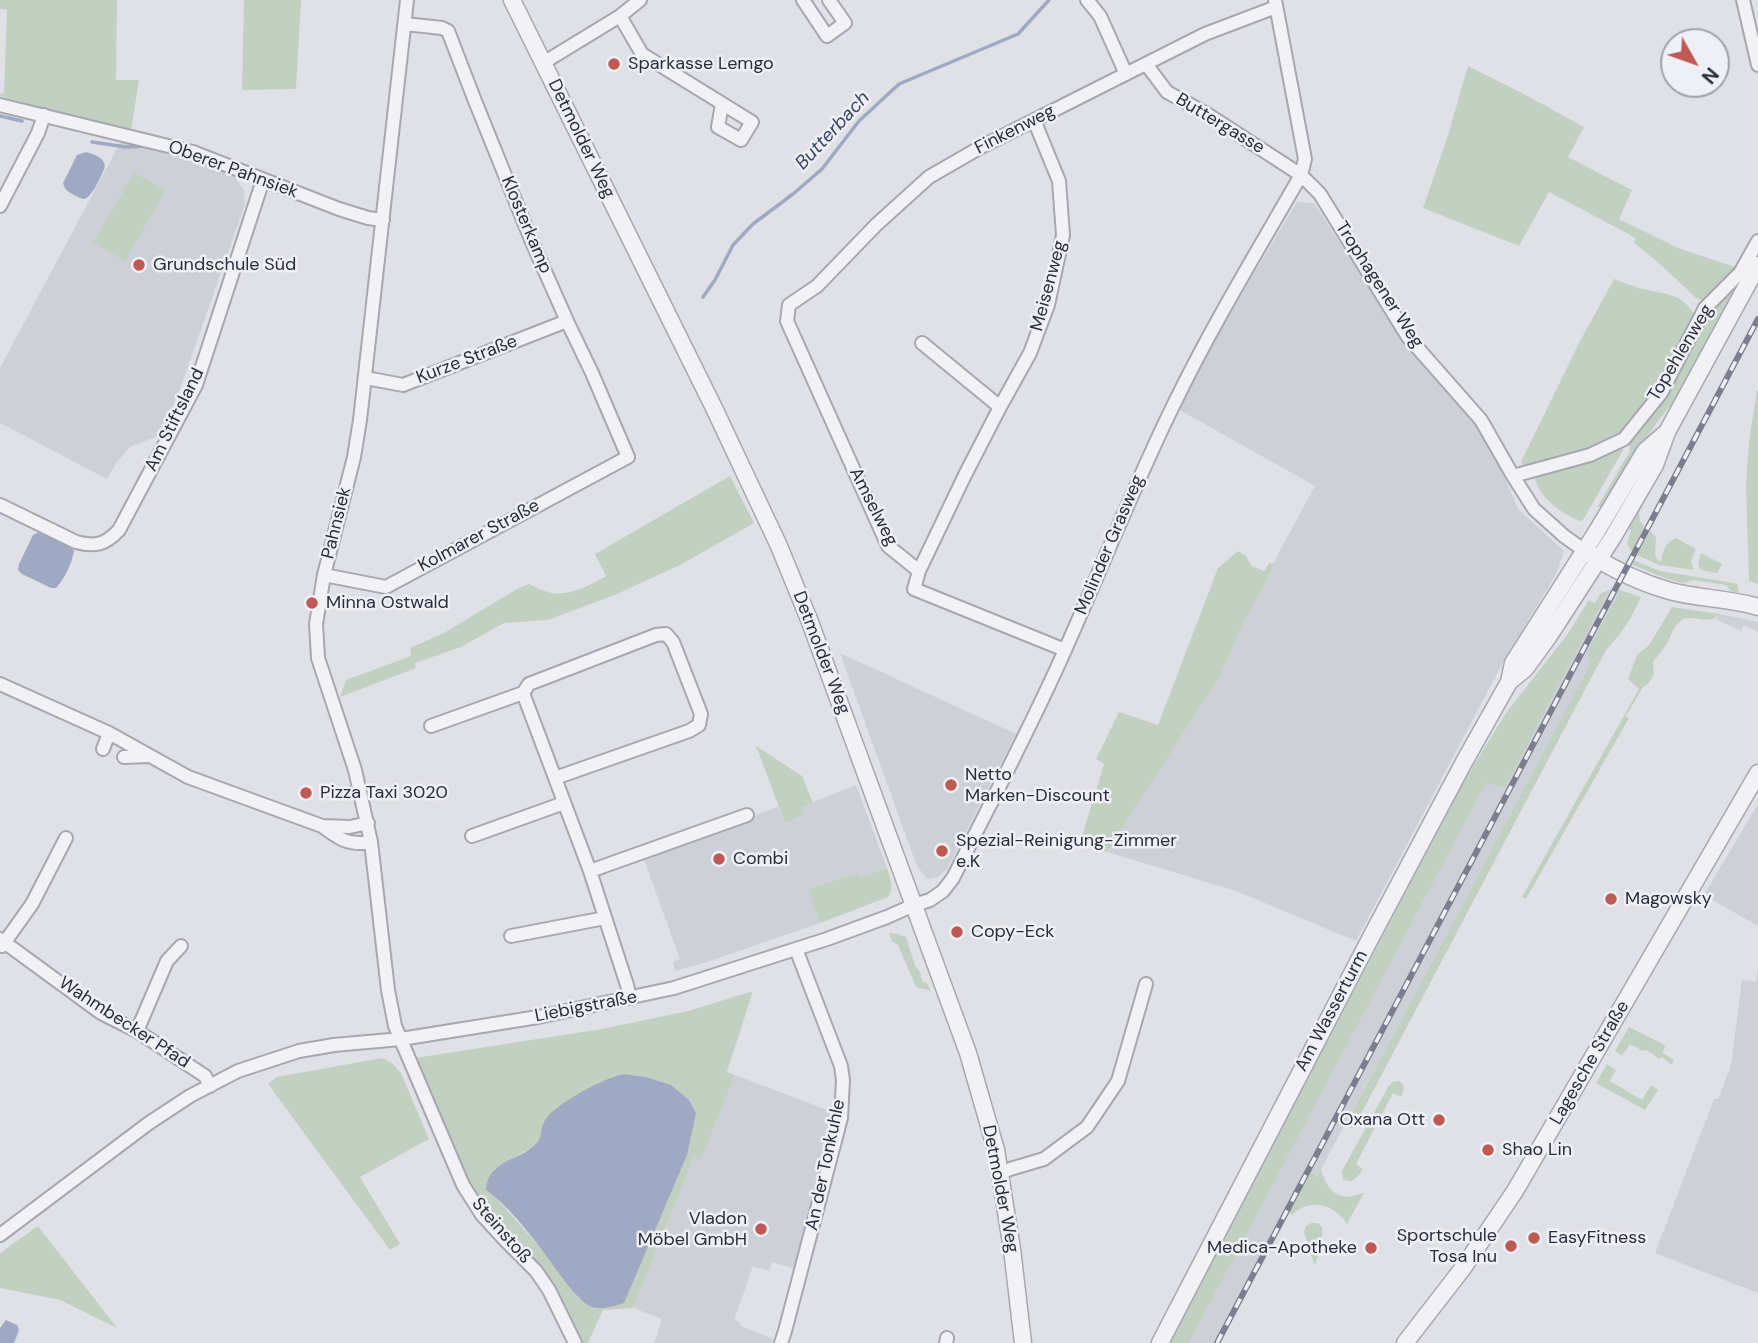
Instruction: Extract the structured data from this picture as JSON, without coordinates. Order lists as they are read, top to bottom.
{
  "streets": {
    "street": [
      "Buttergasse",
      "Finkenweg",
      "Detmolder Weg",
      "Oberer Pahnsiek",
      "Klosterkamp",
      "Trophagener Weg",
      "Meisenweg",
      "Topehlenweg",
      "Kurze Straße",
      "Am Stiftsland",
      "Amselweg",
      "Pahnsiek",
      "Kolmarer Straße",
      "Molinder Grasweg",
      "Liebigstraße",
      "Am Wasserturm",
      "Wahmbecker Pfad",
      "Lagesche Straße",
      "An der Tonkuhle",
      "Steinstoß"
    ]
  },
  "crossings": [
    ["Buttergasse", "Finkenweg"],
    ["Buttergasse", "Trophagener Weg"],
    ["Buttergasse", "Molinder Grasweg"],
    ["Finkenweg", "Meisenweg"],
    ["Finkenweg", "Amselweg"],
    ["Detmolder Weg", "Molinder Grasweg"],
    ["Detmolder Weg", "Liebigstraße"],
    ["Oberer Pahnsiek", "Am Stiftsland"],
    ["Oberer Pahnsiek", "Pahnsiek"],
    ["Klosterkamp", "Kurze Straße"],
    ["Klosterkamp", "Pahnsiek"],
    ["Klosterkamp", "Kolmarer Straße"],
    ["Trophagener Weg", "Topehlenweg"],
    ["Trophagener Weg", "Molinder Grasweg"],
    ["Trophagener Weg", "Am Wasserturm"],
    ["Meisenweg", "Amselweg"],
    ["Kurze Straße", "Pahnsiek"],
    ["Amselweg", "Molinder Grasweg"],
    ["Pahnsiek", "Kolmarer Straße"],
    ["Pahnsiek", "Liebigstraße"],
    ["Pahnsiek", "Steinstoß"],
    ["Molinder Grasweg", "Liebigstraße"],
    ["Liebigstraße", "Wahmbecker Pfad"],
    ["Liebigstraße", "An der Tonkuhle"],
    ["Liebigstraße", "Steinstoß"]
  ],
  "water": ["Butterbach"],
  "places": [
    "Sparkasse Lemgo",
    "Grundschule Süd",
    "Minna Ostwald",
    "Netto Marken-Discount",
    "Pizza Taxi 3020",
    "Spezial-Reinigung-Zimmer e.K",
    "Combi",
    "Magowsky",
    "Copy-Eck",
    "Oxana Ott",
    "Shao Lin",
    "Vladon Möbel GmbH",
    "EasyFitness",
    "Sportschule Tosa Inu",
    "Medica-Apotheke"
  ],
  "north": "bottom right"
}
